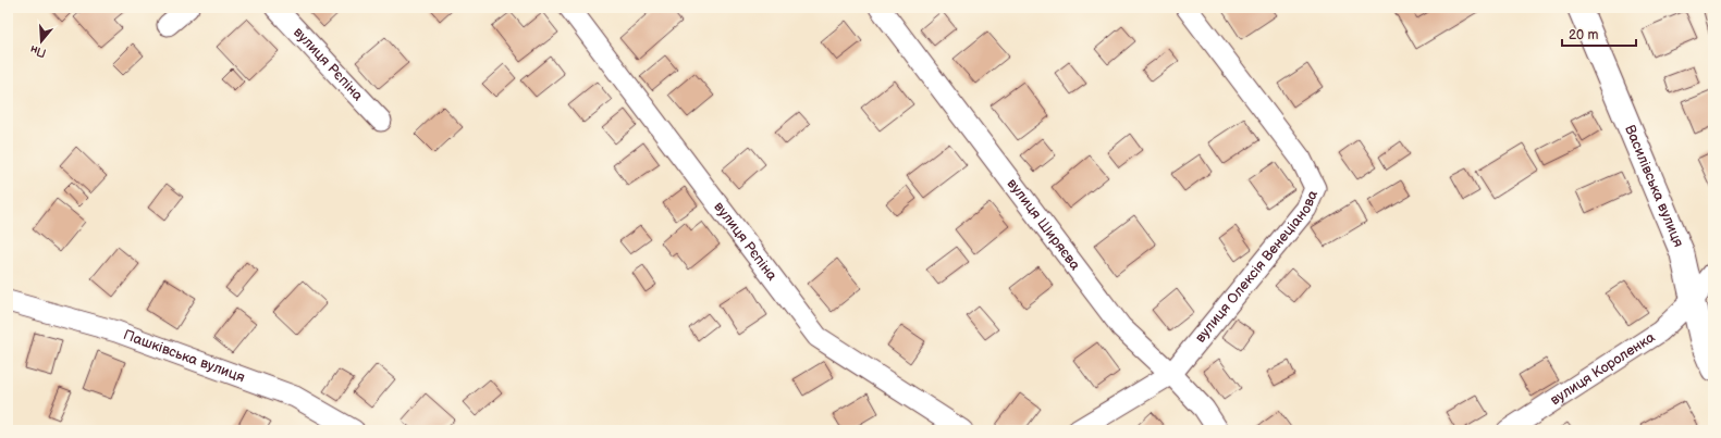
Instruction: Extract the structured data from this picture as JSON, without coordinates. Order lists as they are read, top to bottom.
{
  "streets": {
    "street": [
      "вулиця Рєпіна",
      "Василівська вулиця",
      "вулиця Ширяєва",
      "вулиця Олексія Венеціанова",
      "Пашківська вулиця",
      "вулиця Короленка"
    ]
  },
  "crossings": [
    ["Василівська вулиця", "вулиця Короленка"],
    ["вулиця Ширяєва", "вулиця Олексія Венеціанова"]
  ],
  "scale_bar": "20 m",
  "north": "bottom"
}
